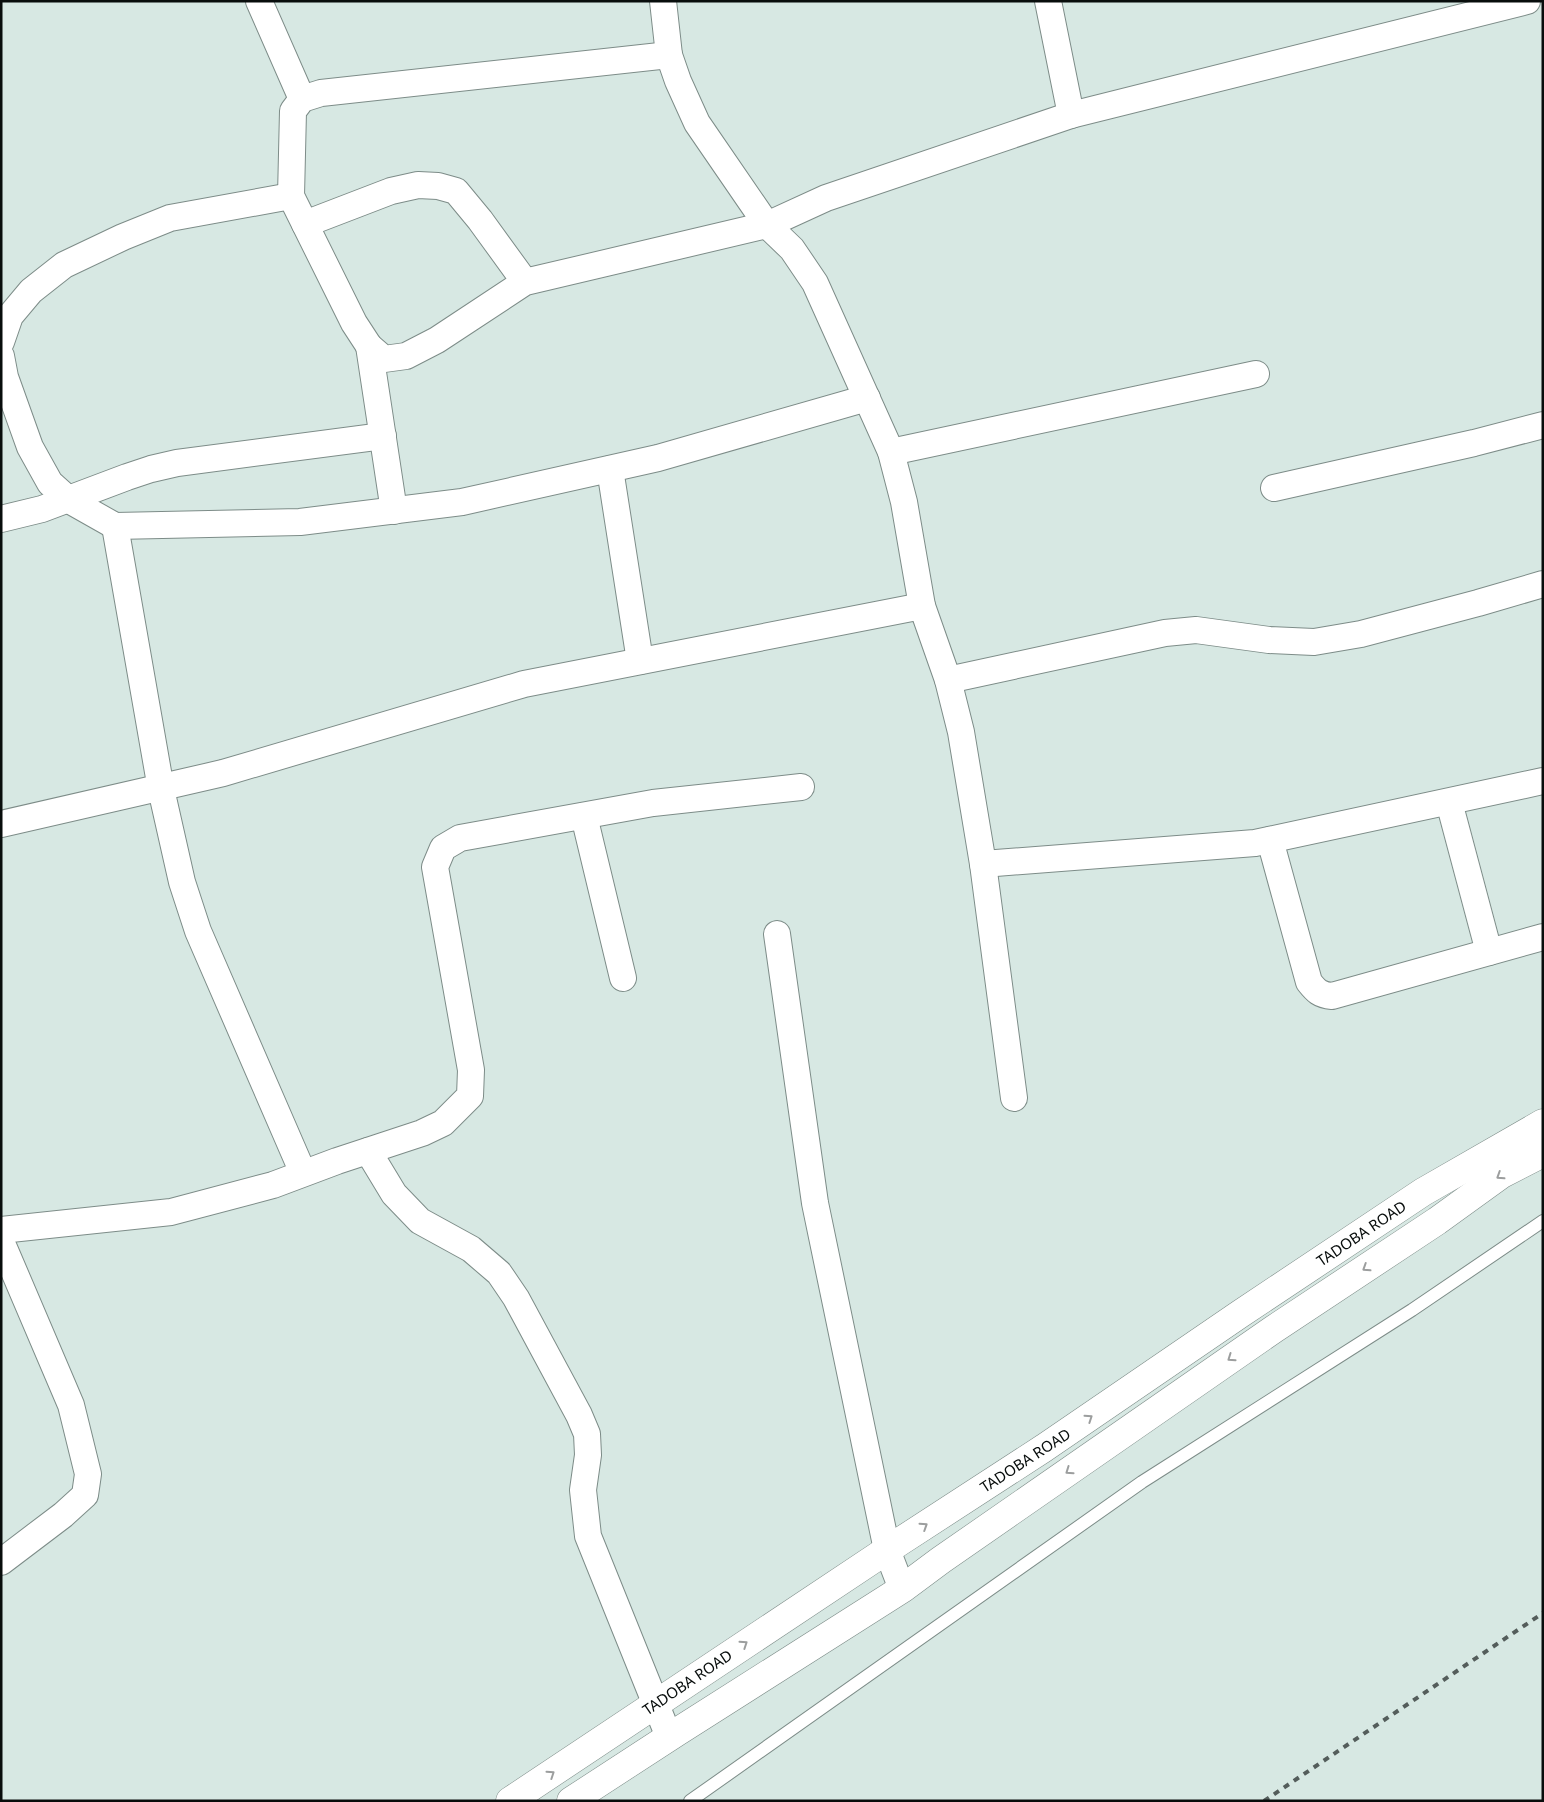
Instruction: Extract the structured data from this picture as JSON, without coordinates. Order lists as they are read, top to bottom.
{
  "streets": {
    "main road": ["TADOBA ROAD"]
  }
}
